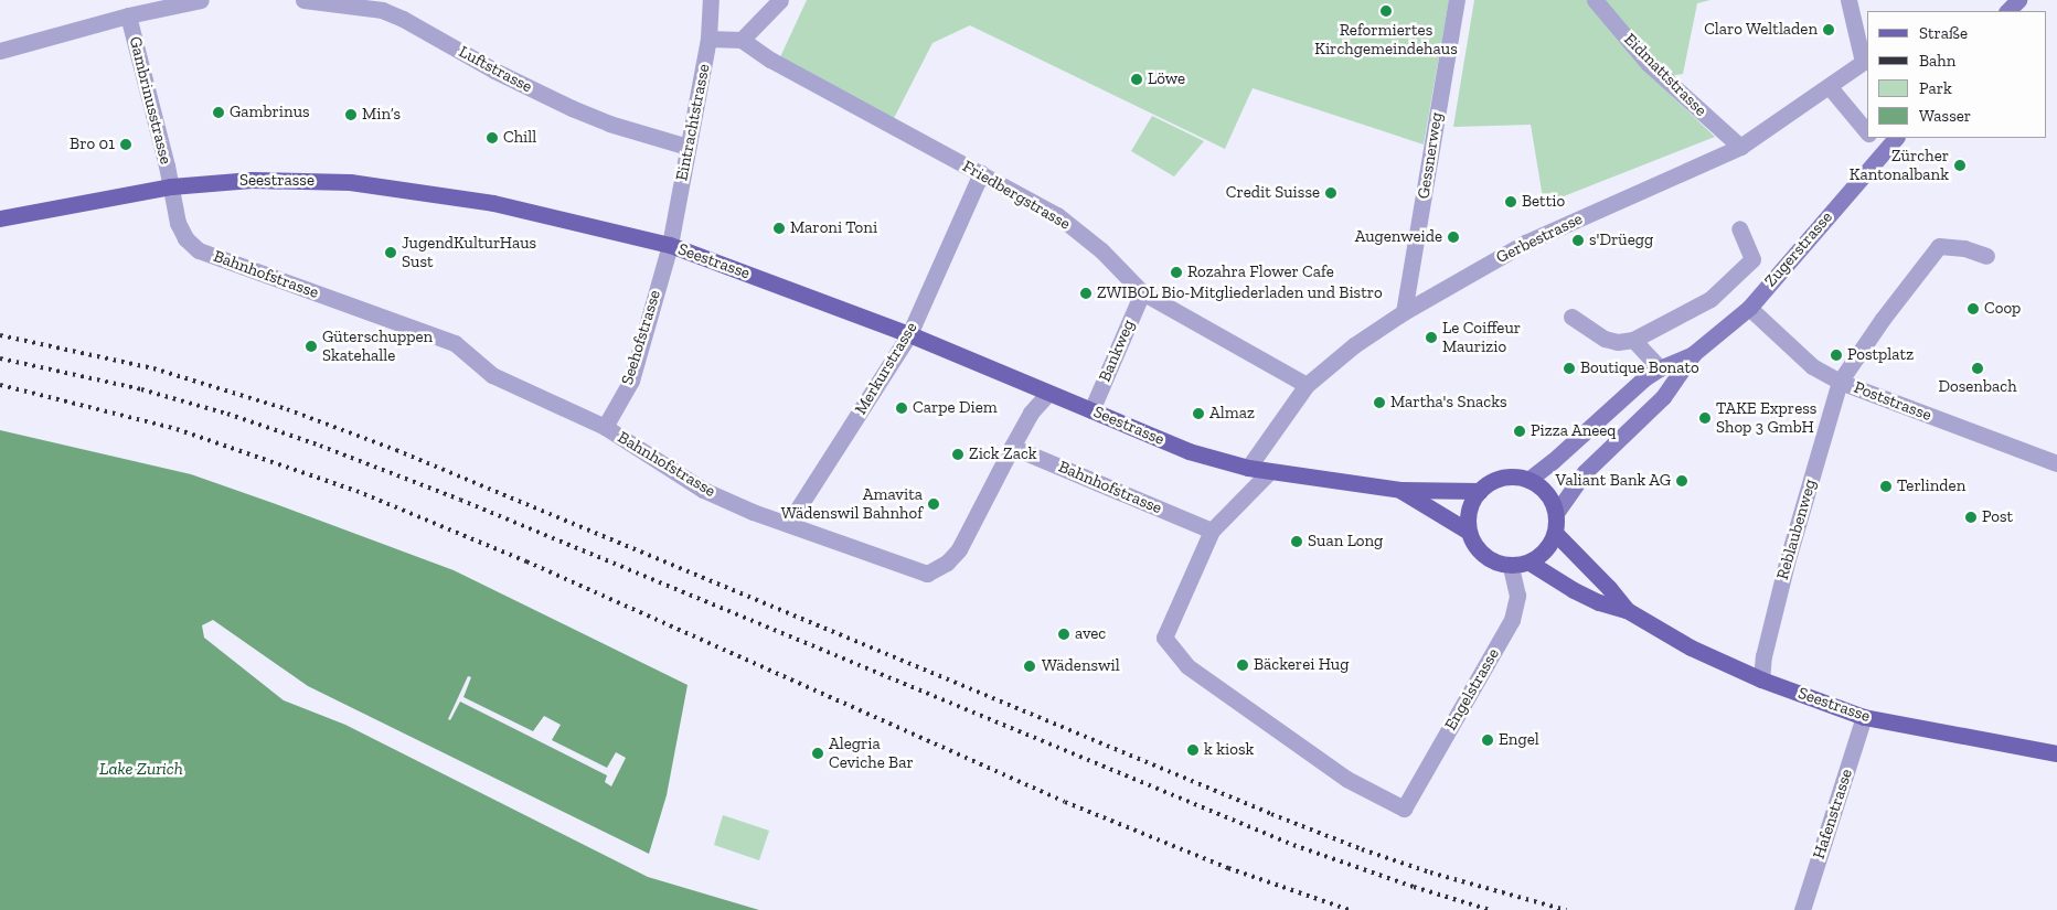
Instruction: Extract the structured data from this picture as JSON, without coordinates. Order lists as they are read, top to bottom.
{
  "streets": {
    "main road": ["Seestrasse", "Zugerstrasse"],
    "street": [
      "Luftstrasse",
      "Eidmattstrasse",
      "Gambrinusstrasse",
      "Eintrachtstrasse",
      "Gessnerweg",
      "Friedbergstrasse",
      "Gerbestrasse",
      "Bahnhofstrasse",
      "Seehofstrasse",
      "Bankweg",
      "Merkurstrasse",
      "Poststrasse",
      "Reblaubenweg",
      "Engelstrasse",
      "Hafenstrasse"
    ]
  },
  "crossings": [
    ["Luftstrasse", "Eintrachtstrasse"],
    ["Eidmattstrasse", "Gerbestrasse"],
    ["Gambrinusstrasse", "Seestrasse"],
    ["Gambrinusstrasse", "Bahnhofstrasse"],
    ["Eintrachtstrasse", "Seestrasse"],
    ["Eintrachtstrasse", "Seehofstrasse"],
    ["Gessnerweg", "Gerbestrasse"],
    ["Seestrasse", "Gerbestrasse"],
    ["Seestrasse", "Zugerstrasse"],
    ["Seestrasse", "Bahnhofstrasse"],
    ["Seestrasse", "Seehofstrasse"],
    ["Seestrasse", "Bankweg"],
    ["Seestrasse", "Merkurstrasse"],
    ["Seestrasse", "Reblaubenweg"],
    ["Seestrasse", "Engelstrasse"],
    ["Seestrasse", "Hafenstrasse"],
    ["Friedbergstrasse", "Gerbestrasse"],
    ["Friedbergstrasse", "Bankweg"],
    ["Friedbergstrasse", "Merkurstrasse"],
    ["Zugerstrasse", "Poststrasse"],
    ["Zugerstrasse", "Engelstrasse"],
    ["Bahnhofstrasse", "Seehofstrasse"],
    ["Bahnhofstrasse", "Merkurstrasse"],
    ["Bahnhofstrasse", "Engelstrasse"],
    ["Poststrasse", "Reblaubenweg"]
  ],
  "water": ["Lake Zurich"],
  "places": [
    "Reformiertes Kirchgemeindehaus",
    "Claro Weltladen",
    "Löwe",
    "Gambrinus",
    "Min‘s",
    "Chill",
    "Bro 01",
    "Zürcher Kantonalbank",
    "Credit Suisse",
    "Bettio",
    "Maroni Toni",
    "Augenweide",
    "s'Drüegg",
    "JugendKulturHaus Sust",
    "Rozahra Flower Cafe",
    "ZWIBOL Bio-Mitgliederladen und Bistro",
    "Coop",
    "Le Coiffeur Maurizio",
    "Güterschuppen Skatehalle",
    "Postplatz",
    "Boutique Bonato",
    "Dosenbach",
    "Martha's Snacks",
    "Carpe Diem",
    "Almaz",
    "TAKE Express Shop 3 GmbH",
    "Pizza Aneeq",
    "Zick Zack",
    "Valiant Bank AG",
    "Terlinden",
    "Amavita Wädenswil Bahnhof",
    "Post",
    "Suan Long",
    "avec",
    "Bäckerei Hug",
    "Wädenswil",
    "Engel",
    "k kiosk",
    "Alegria Ceviche Bar"
  ],
  "legend": [
    "Straße",
    "Bahn",
    "Park",
    "Wasser"
  ]
}
